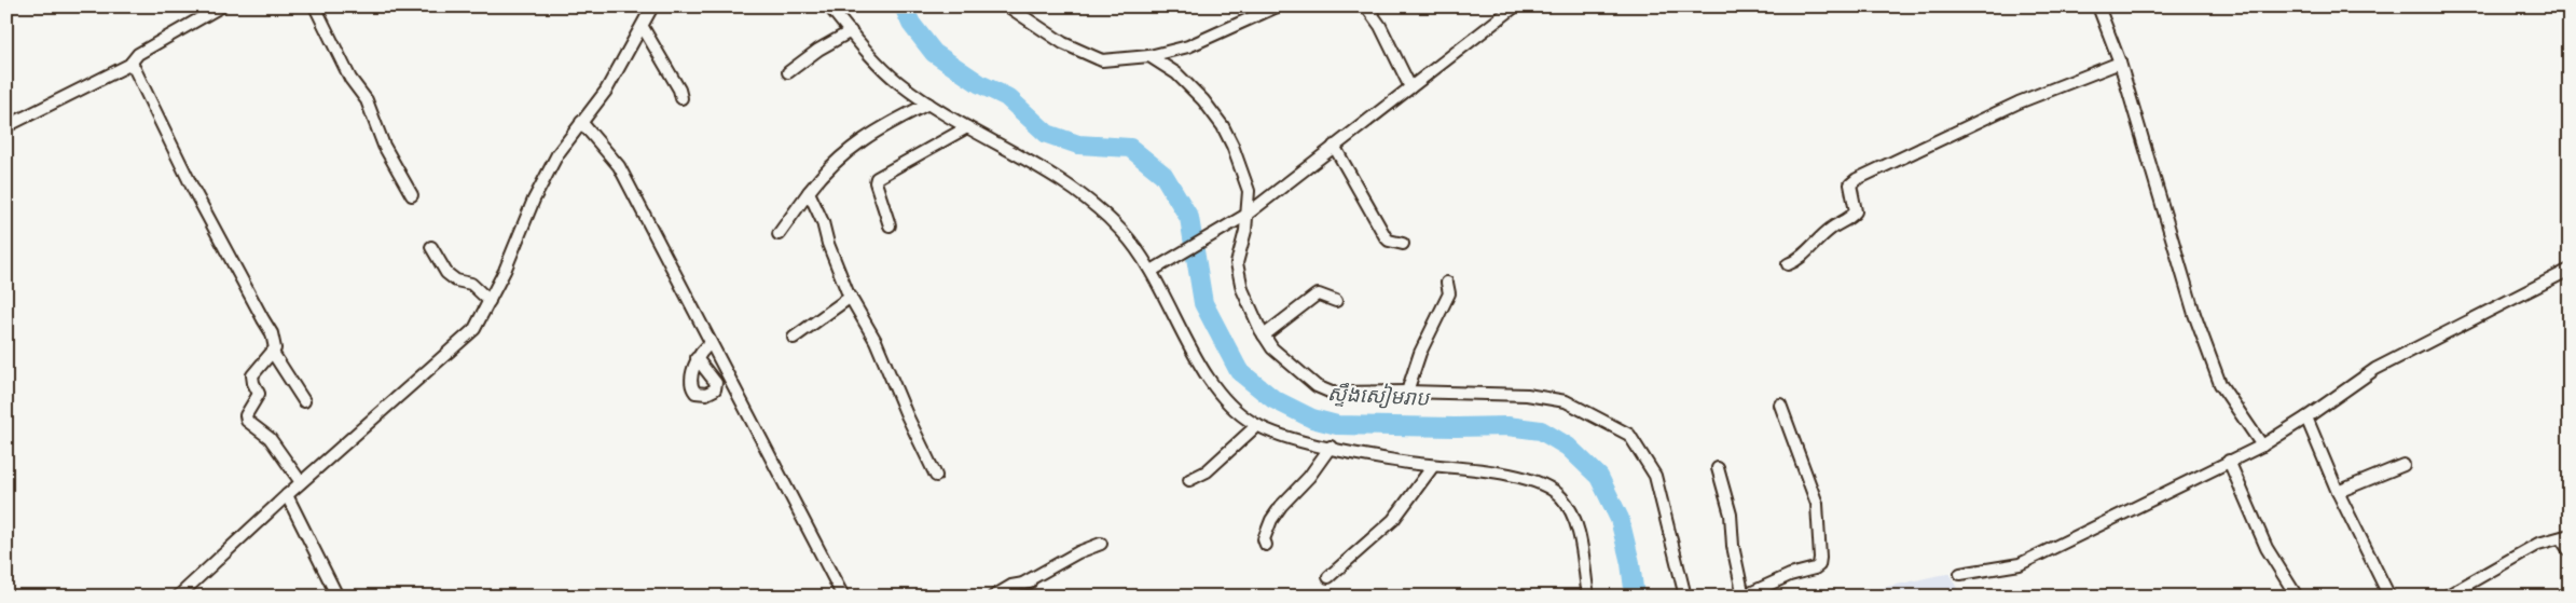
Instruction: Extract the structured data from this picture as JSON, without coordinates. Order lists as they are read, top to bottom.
{
  "water": ["ស្ទឹងសៀមរាប"]
}
